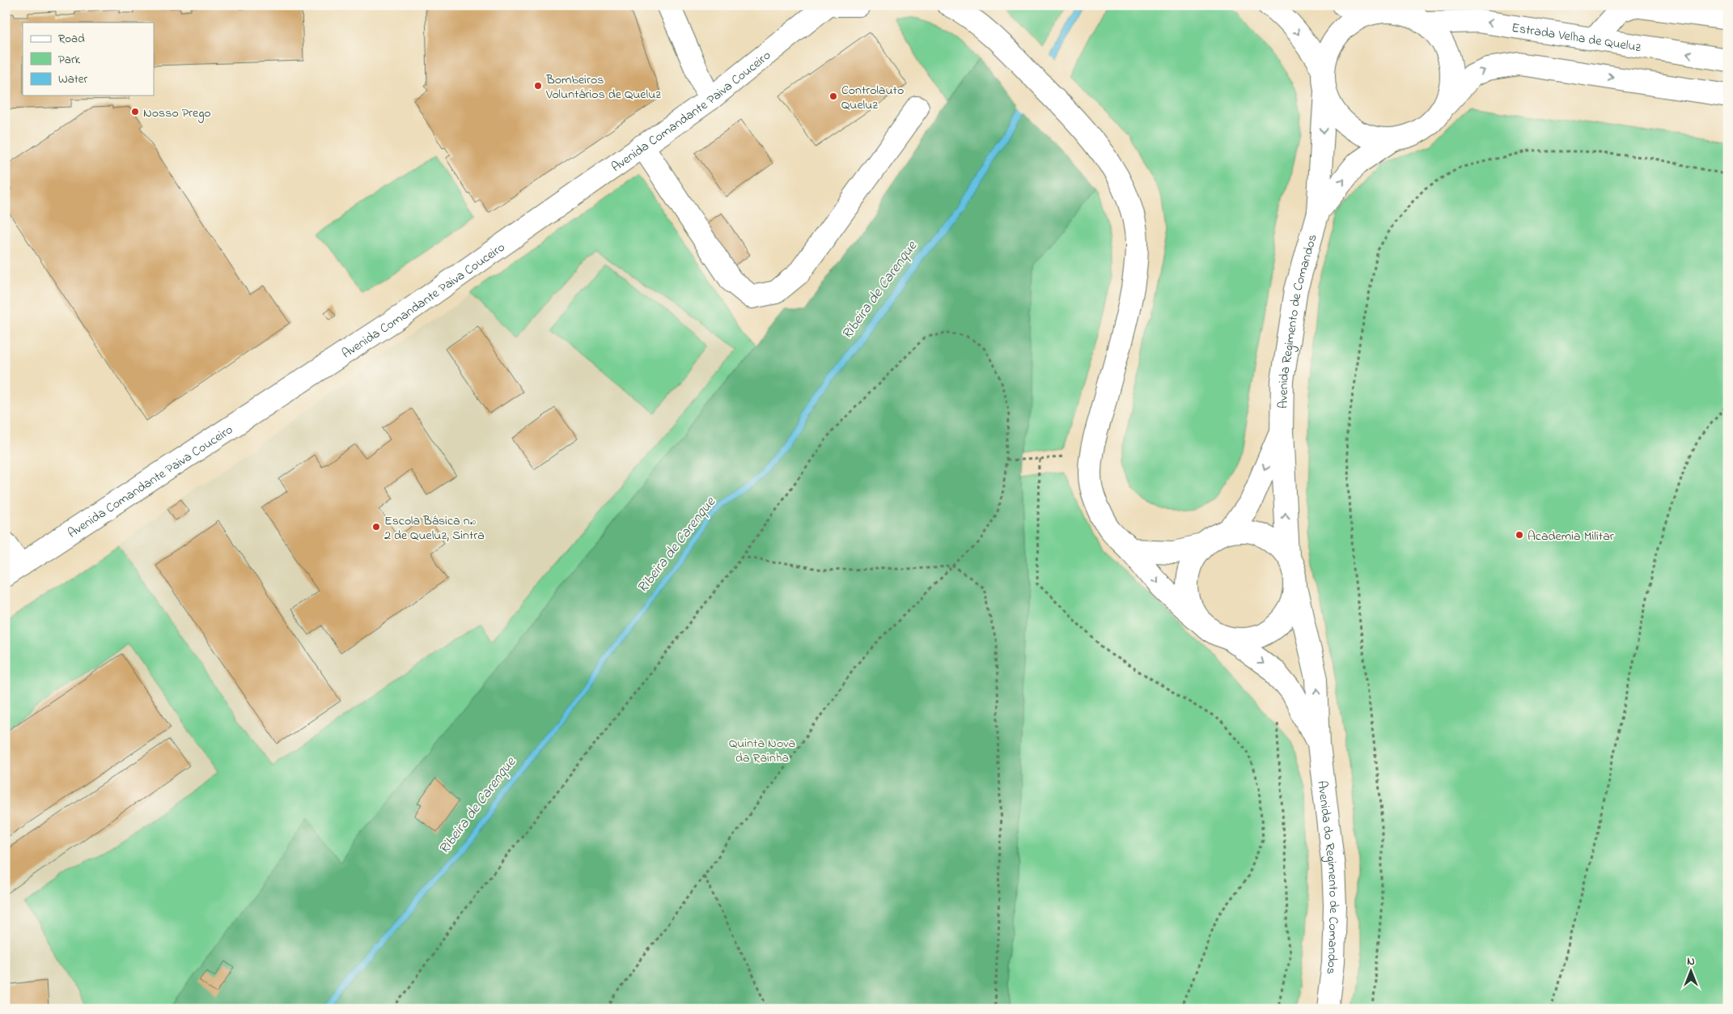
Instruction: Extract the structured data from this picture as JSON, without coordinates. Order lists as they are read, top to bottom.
{
  "streets": {
    "main road": [
      "Estrada Velha de Queluz",
      "Avenida Comandante Paiva Couceiro",
      "Avenida Regimento de Comandos",
      "Avenida do Regimento de Comandos"
    ]
  },
  "crossings": [
    ["Estrada Velha de Queluz", "Avenida Regimento de Comandos"],
    ["Avenida Regimento de Comandos", "Avenida do Regimento de Comandos"]
  ],
  "water": ["Ribeira de Carenque"],
  "parks": ["Quinta Nova da Rainha"],
  "places": [
    "Bombeiros Voluntários de Queluz",
    "Controlauto Queluz",
    "Nosso Prego",
    "Escola Básica n.º 2 de Queluz, Sintra",
    "Academia Militar"
  ],
  "legend": ["Road", "Park", "Water"],
  "north": "top"
}
